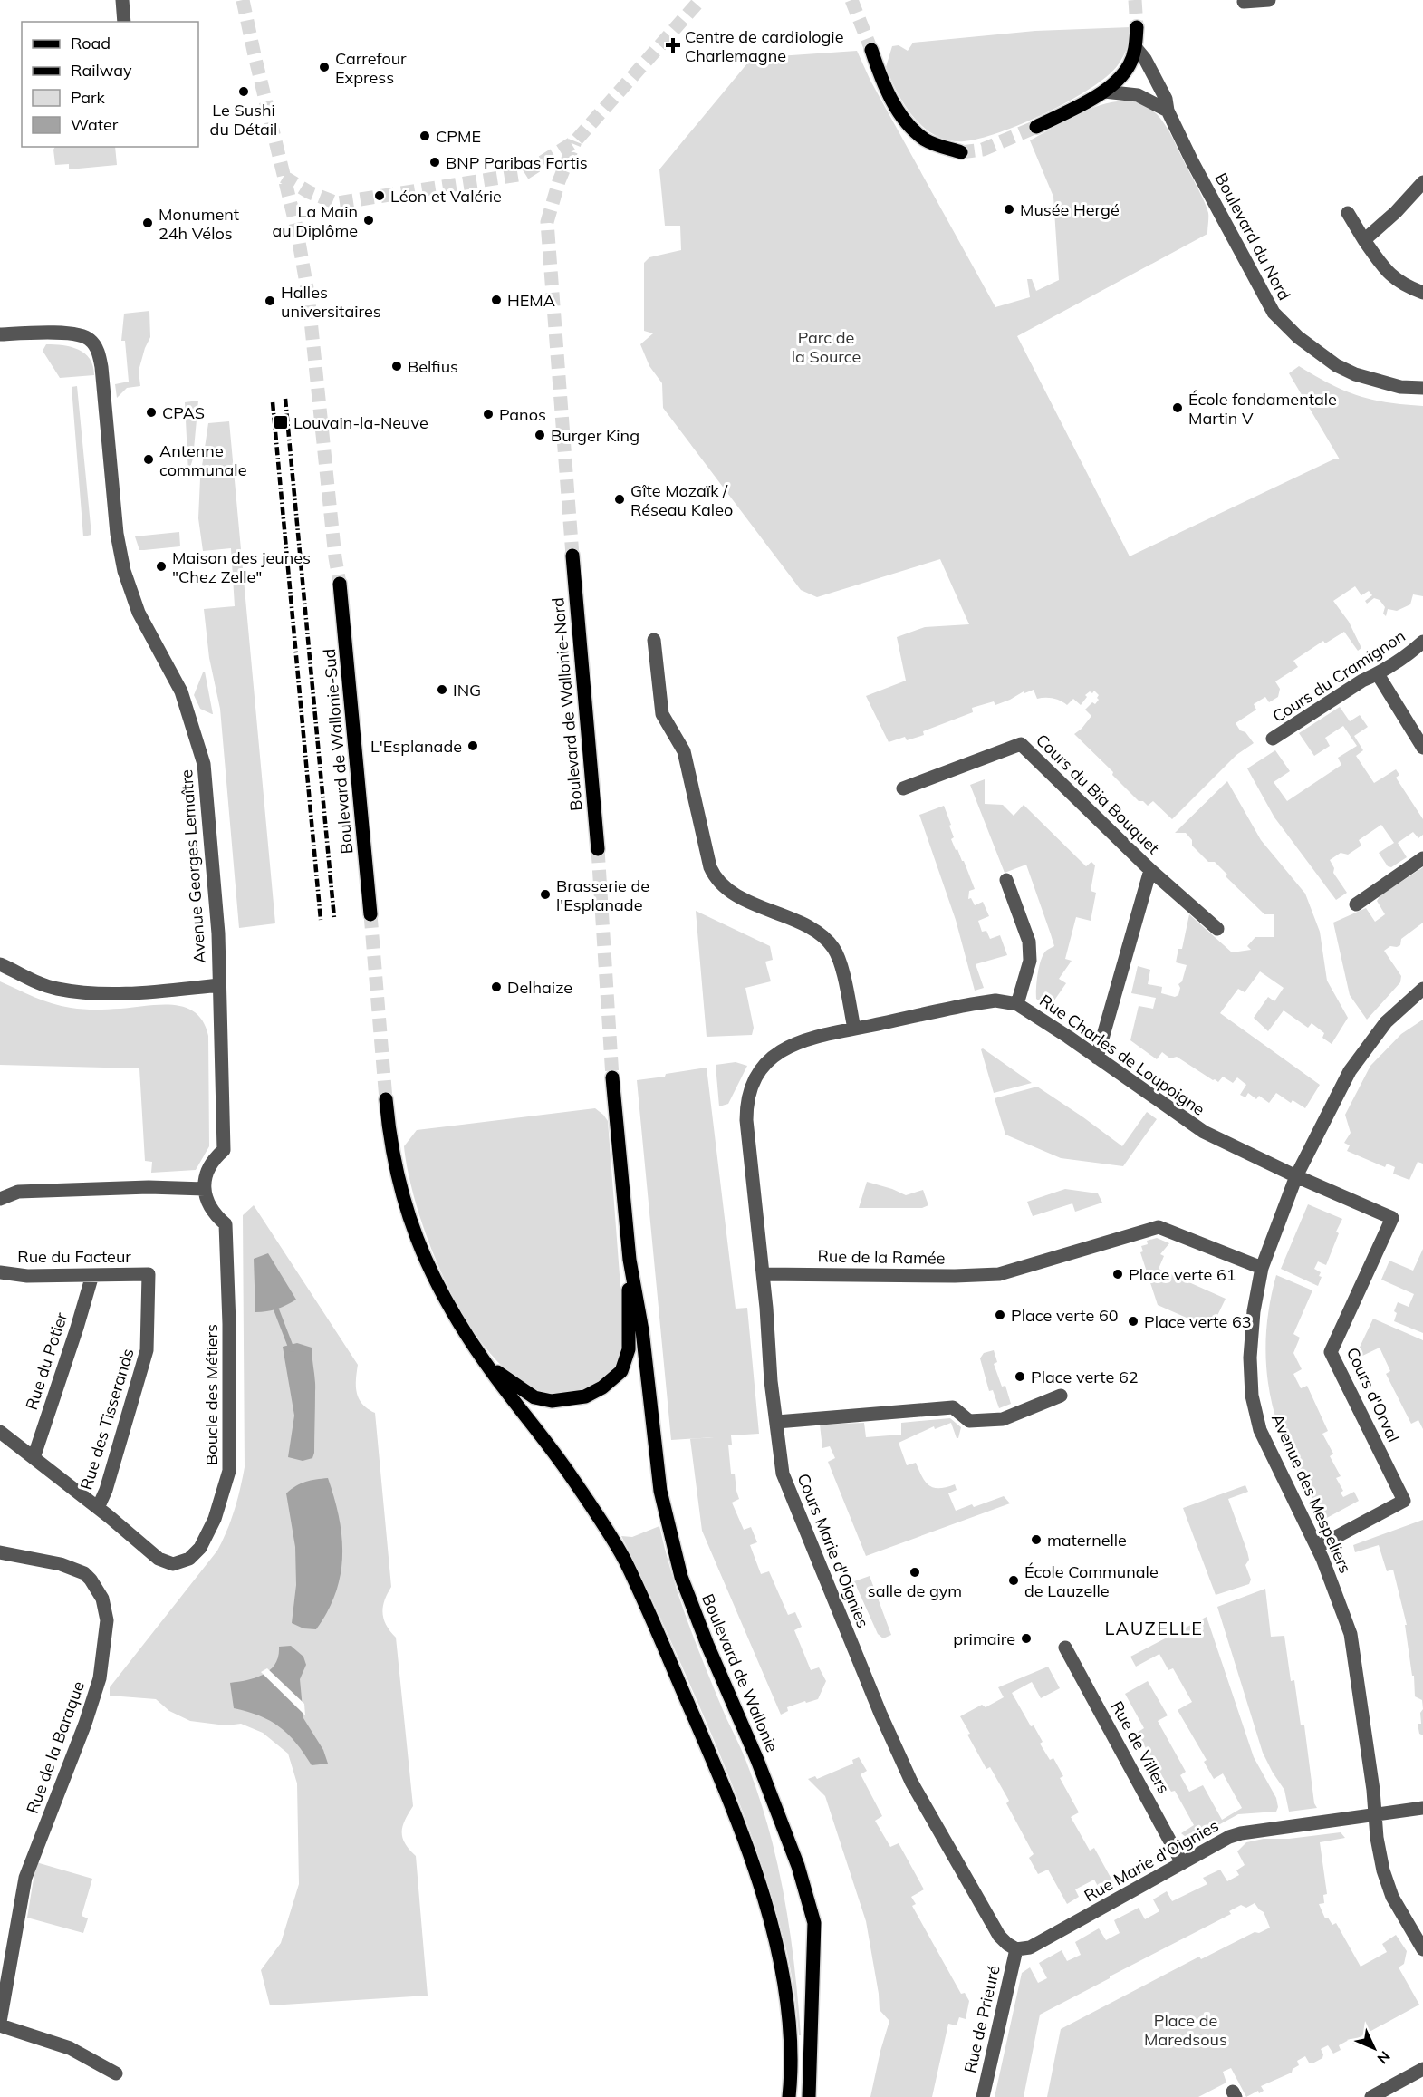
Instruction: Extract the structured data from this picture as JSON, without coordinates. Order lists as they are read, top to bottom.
{
  "streets": {
    "main road": ["Boulevard de Wallonie-Nord", "Boulevard de Wallonie-Sud", "Boulevard de Wallonie"],
    "street": [
      "Boulevard du Nord",
      "Cours du Cramignon",
      "Cours du Bia Bouquet",
      "Avenue Georges Lemaître",
      "Rue Charles de Loupoigne",
      "Rue du Facteur",
      "Rue de la Ramée",
      "Rue du Potier",
      "Boucle des Métiers",
      "Cours d'Orval",
      "Rue des Tisserands",
      "Avenue des Mespeliers",
      "Cours Marie d'Oignies",
      "Rue de la Baraque",
      "Rue de Villers",
      "Rue Marie d'Oignies",
      "Rue de Prieuré"
    ]
  },
  "crossings": [
    ["Cours du Bia Bouquet", "Rue Charles de Loupoigne"],
    ["Rue Charles de Loupoigne", "Cours d'Orval"],
    ["Rue Charles de Loupoigne", "Avenue des Mespeliers"],
    ["Rue Charles de Loupoigne", "Cours Marie d'Oignies"],
    ["Rue du Facteur", "Rue du Potier"],
    ["Rue du Facteur", "Rue des Tisserands"],
    ["Rue de la Ramée", "Avenue des Mespeliers"],
    ["Rue de la Ramée", "Cours Marie d'Oignies"],
    ["Rue du Potier", "Boucle des Métiers"],
    ["Boucle des Métiers", "Rue des Tisserands"],
    ["Cours d'Orval", "Avenue des Mespeliers"],
    ["Avenue des Mespeliers", "Rue Marie d'Oignies"],
    ["Cours Marie d'Oignies", "Rue Marie d'Oignies"],
    ["Cours Marie d'Oignies", "Rue de Prieuré"],
    ["Rue de Villers", "Rue Marie d'Oignies"],
    ["Rue Marie d'Oignies", "Rue de Prieuré"]
  ],
  "districts": ["LAUZELLE"],
  "parks": ["Parc de la Source", "Place de Maredsous"],
  "places": {
    "health": ["Centre de cardiologie Charlemagne"],
    "other": [
      "Carrefour Express",
      "Le Sushi du Détail",
      "CPME",
      "BNP Paribas Fortis",
      "Léon et Valérie",
      "Musée Hergé",
      "La Main au Diplôme",
      "Monument 24h Vélos",
      "HEMA",
      "Halles universitaires",
      "Belfius",
      "École fondamentale Martin V",
      "CPAS",
      "Panos",
      "Burger King",
      "Antenne communale",
      "Gîte Mozaïk / Réseau Kaleo",
      "Maison des jeunes \"Chez Zelle\"",
      "ING",
      "L'Esplanade",
      "Brasserie de l'Esplanade",
      "Delhaize",
      "Place verte 61",
      "Place verte 60",
      "Place verte 63",
      "Place verte 62",
      "maternelle",
      "salle de gym",
      "École Communale de Lauzelle",
      "primaire"
    ],
    "transit": ["Louvain-la-Neuve"]
  },
  "legend": [
    "Road",
    "Railway",
    "Park",
    "Water"
  ],
  "north": "bottom right"
}
